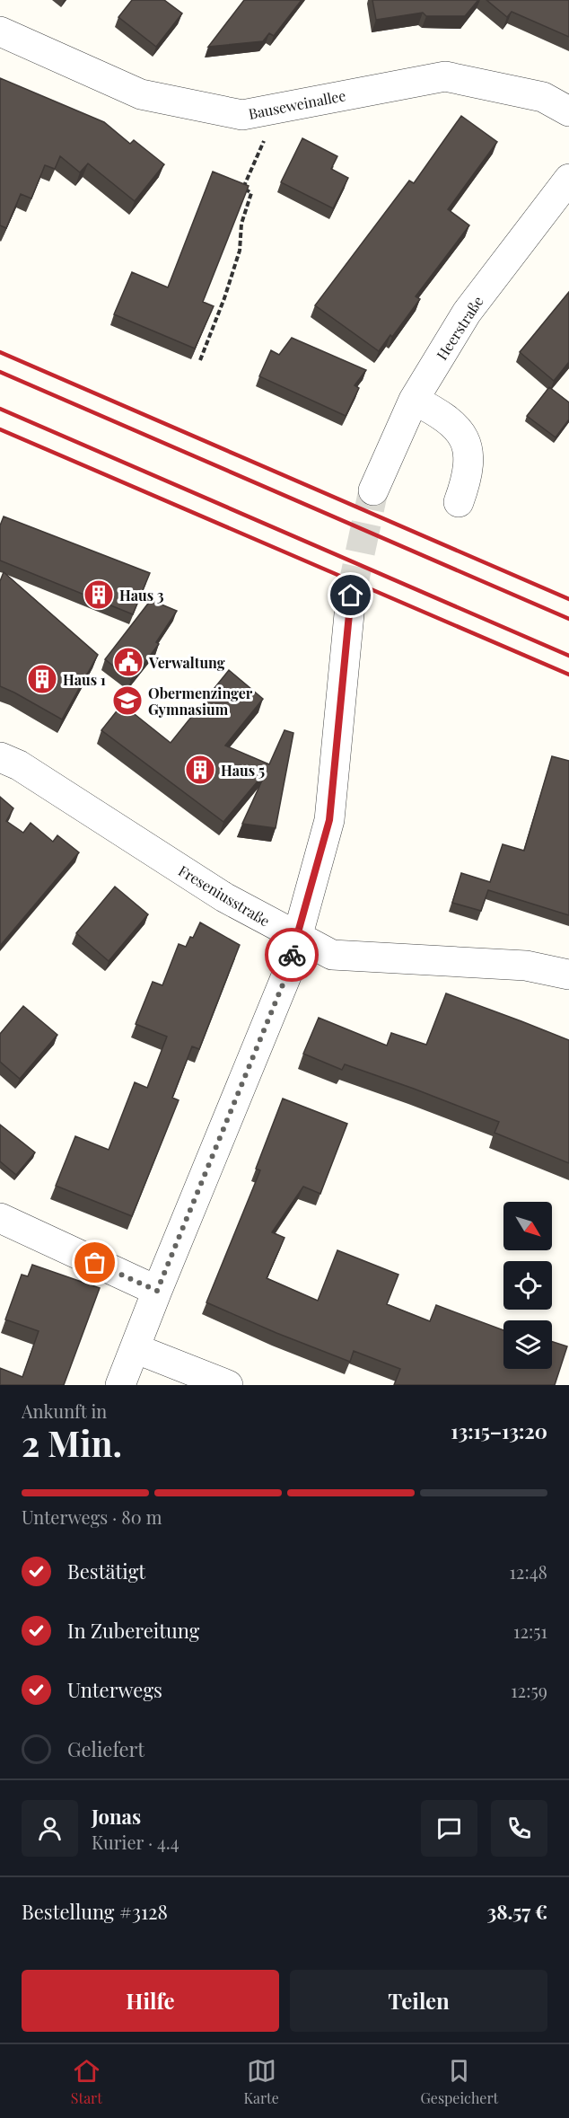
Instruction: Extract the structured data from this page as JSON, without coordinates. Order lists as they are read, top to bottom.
{
  "streets": {
    "street": ["Bauseweinallee", "Heerstraße", "Freseniusstraße"]
  },
  "places": {
    "building": ["Haus 3", "Haus 1", "Haus 5"],
    "public building": ["Verwaltung"],
    "school or university": ["Obermenzinger Gymnasium"]
  },
  "north": "bottom right",
  "page": {
    "heading": ["2 Min.", "Ankunft in", "13:15–13:20"],
    "panel": [
      "Jonas",
      "Kurier · 4.4",
      "Bestellung #3128",
      "38.57 €"
    ],
    "bar": "Unterwegs · 80 m",
    "list": [
      ["Bestätigt", "12:48"],
      ["In Zubereitung", "12:51"],
      ["Unterwegs", "12:59"],
      "Geliefert"
    ],
    "buttons": ["Hilfe", "Teilen"],
    "tabs": ["Start", "Karte", "Gespeichert"]
  }
}
